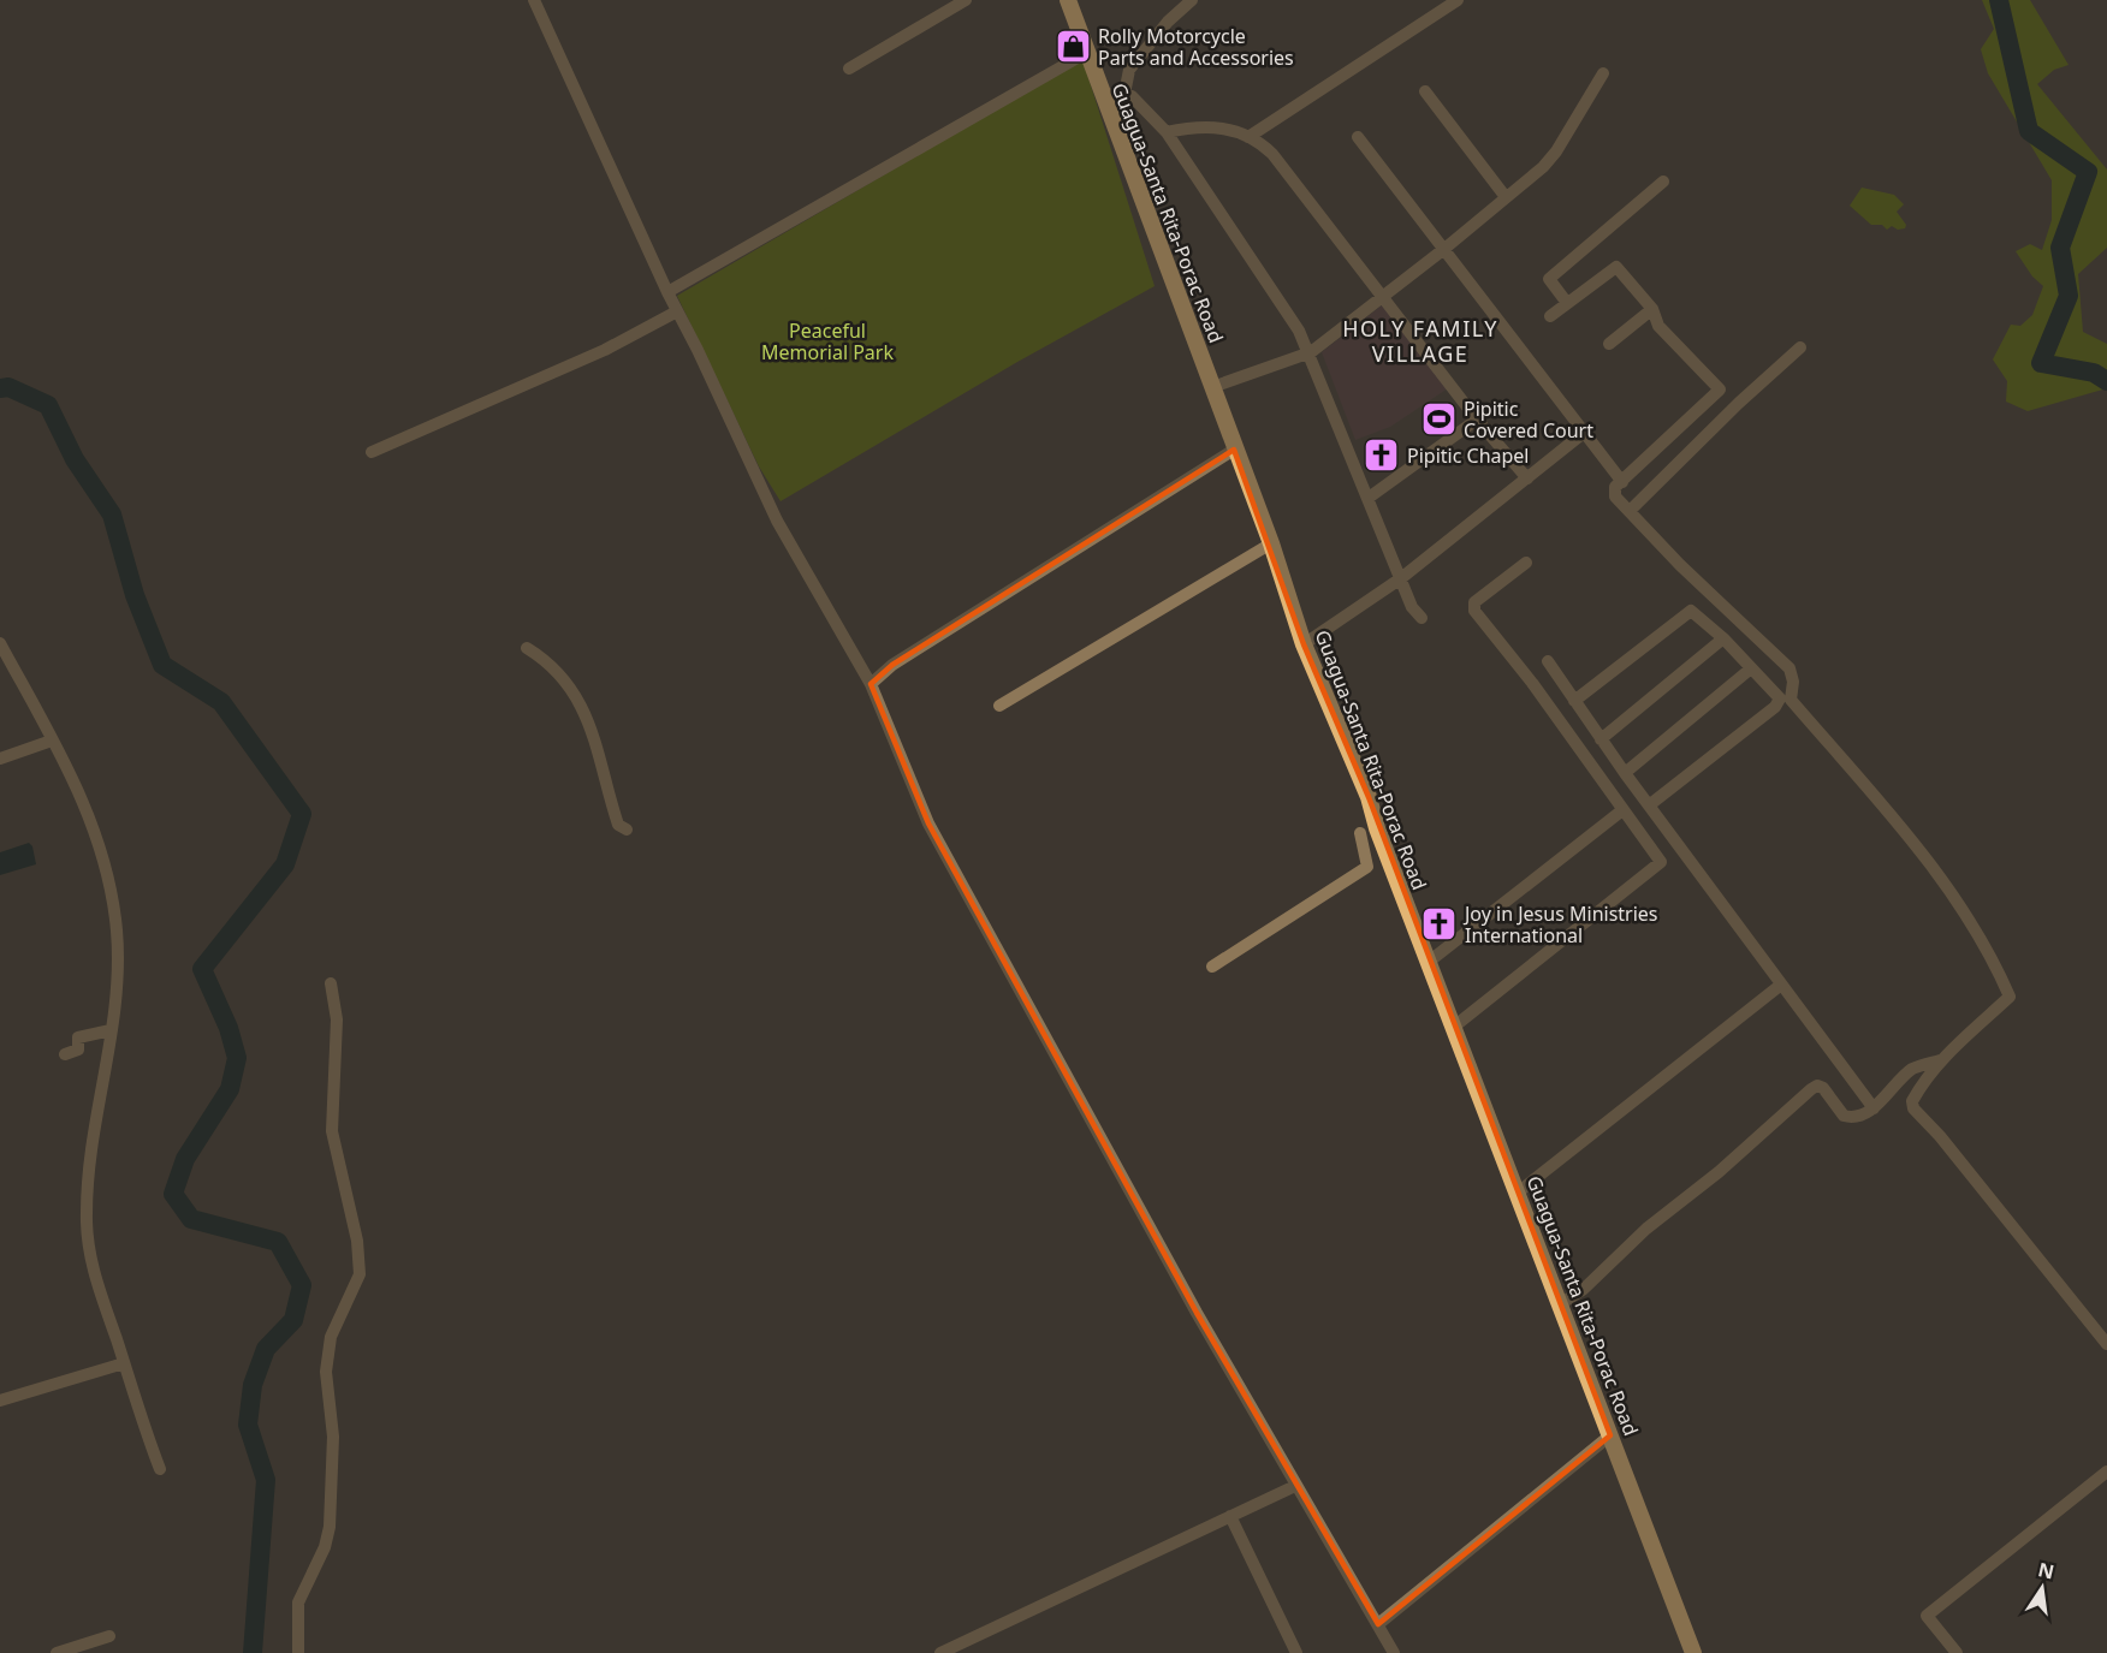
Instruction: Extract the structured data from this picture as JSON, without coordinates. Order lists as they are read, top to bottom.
{
  "streets": {
    "main road": ["Guagua-Santa Rita-Porac Road"]
  },
  "districts": ["HOLY FAMILY VILLAGE"],
  "parks": ["Peaceful Memorial Park"],
  "places": {
    "shop": ["Rolly Motorcycle Parts and Accessories"],
    "sports": ["Pipitic Covered Court"],
    "church": ["Pipitic Chapel", "Joy in Jesus Ministries International"]
  },
  "north": "top"
}
